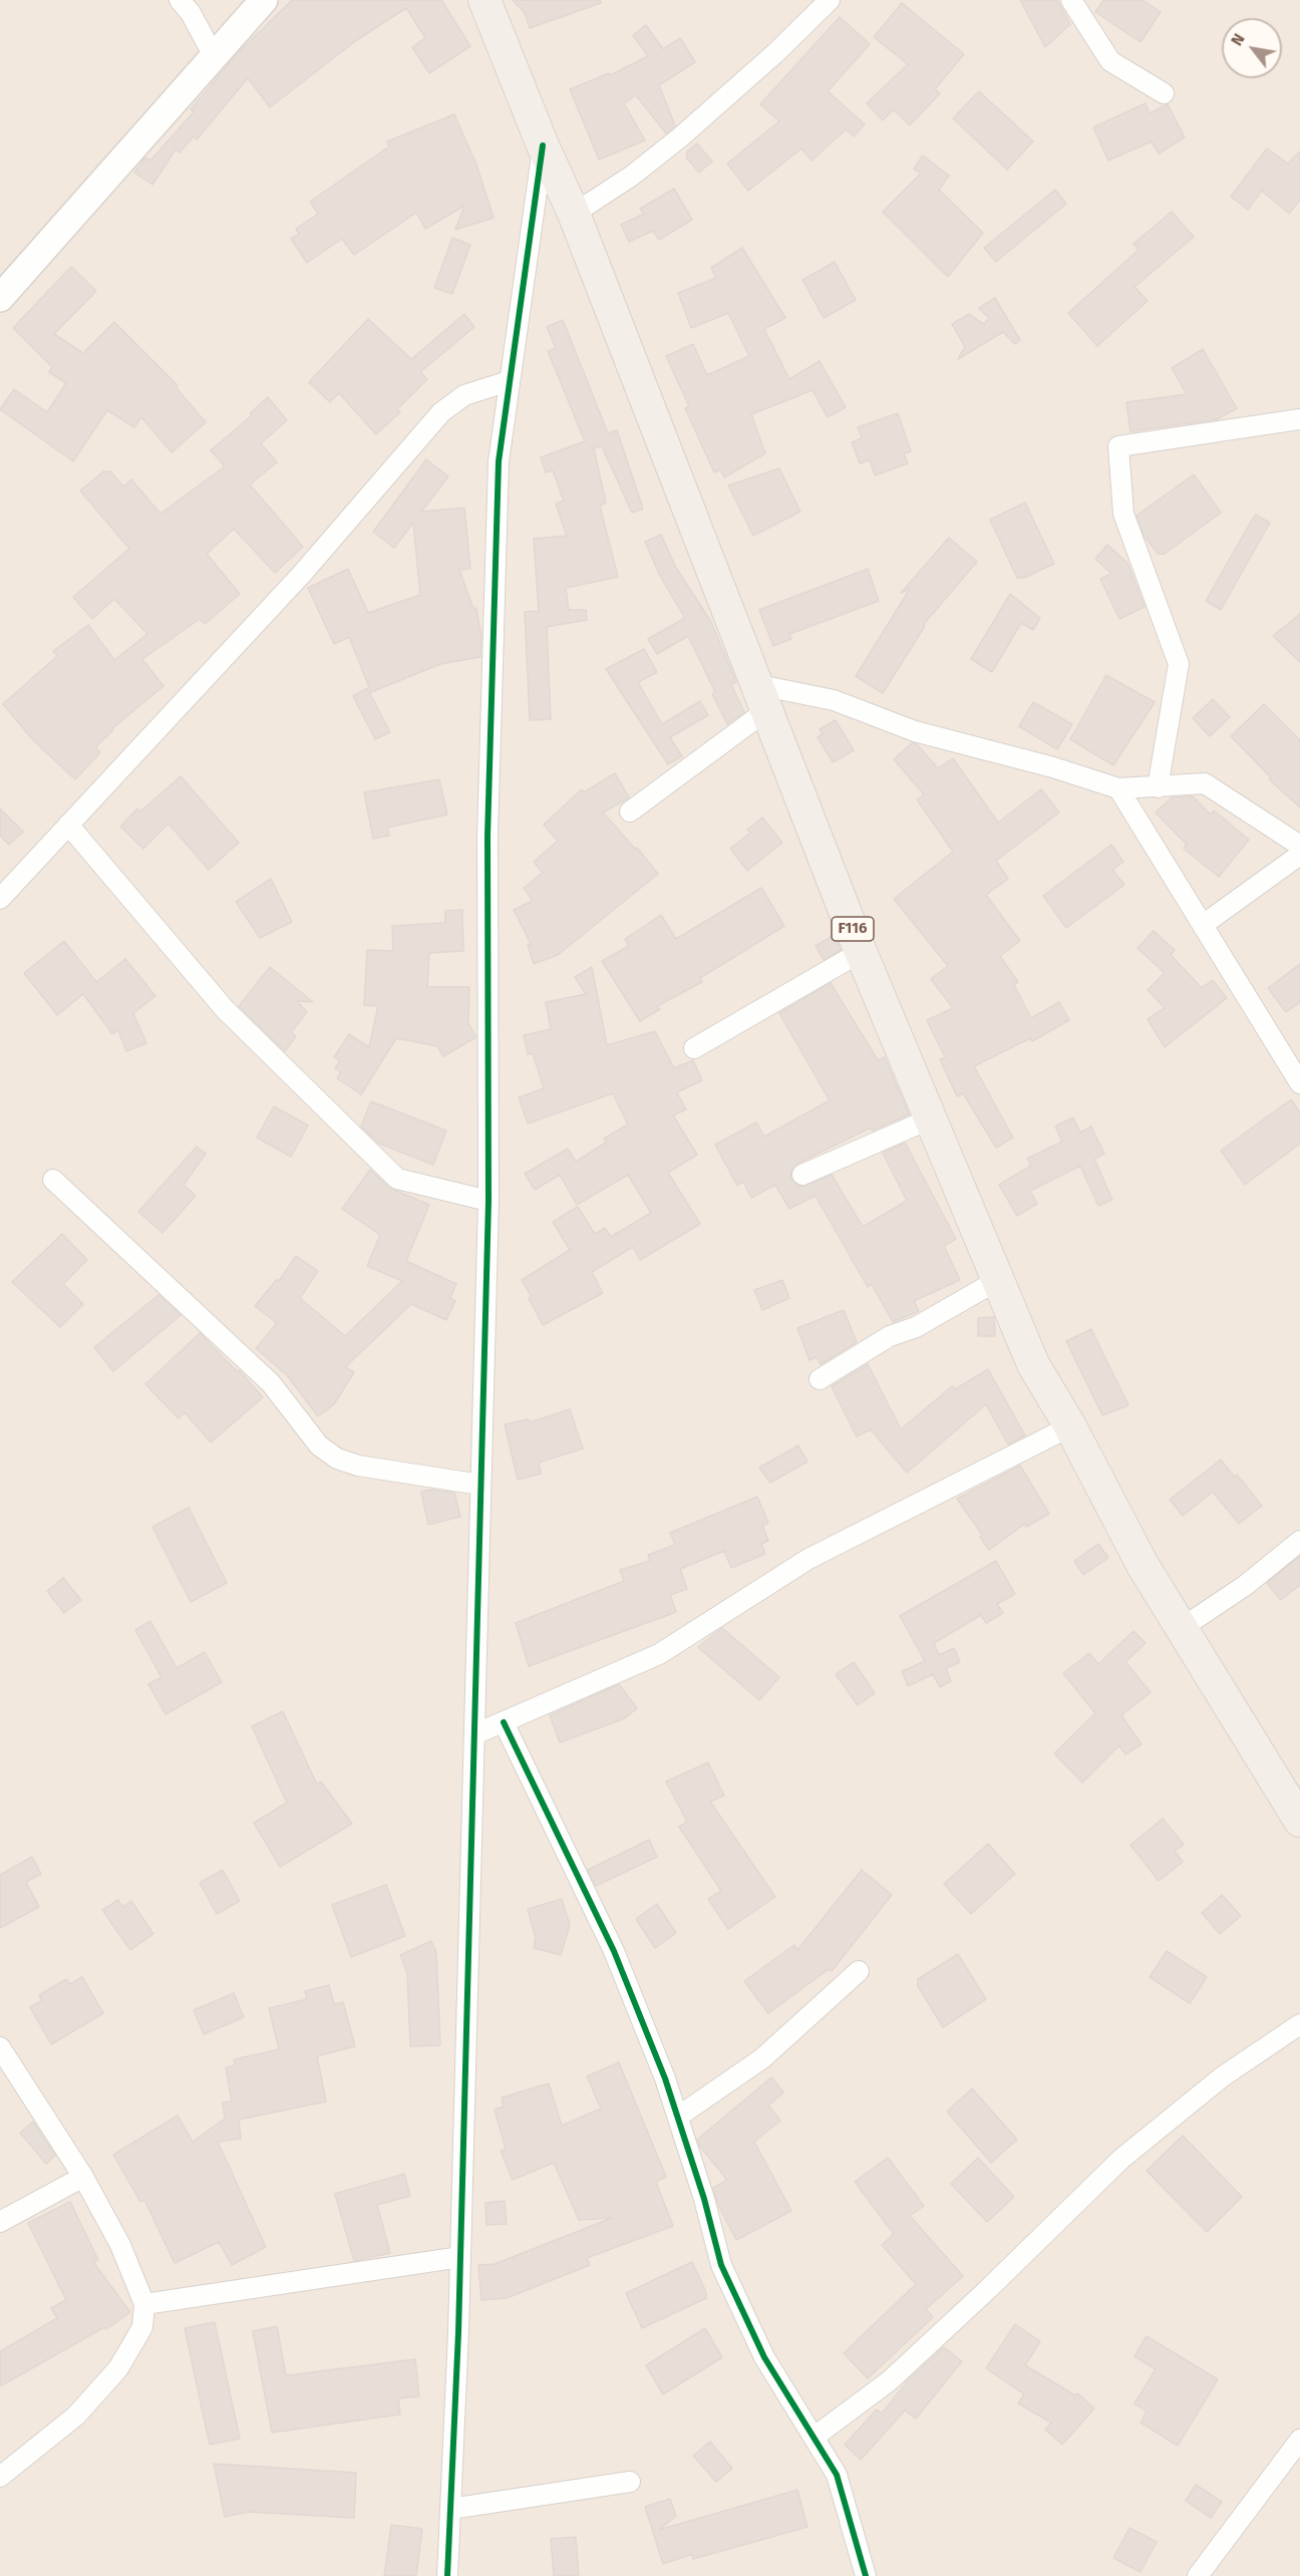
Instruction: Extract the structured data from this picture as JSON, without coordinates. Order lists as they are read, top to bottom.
{
  "streets": {
    "main road": ["F116"]
  },
  "north": "top left"
}
